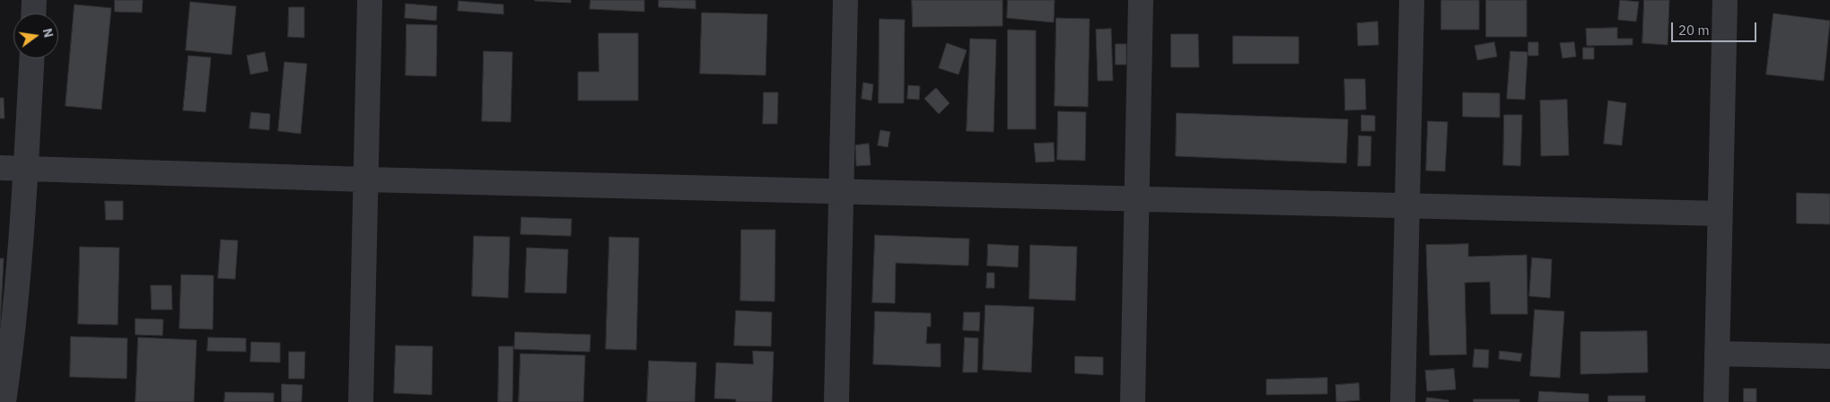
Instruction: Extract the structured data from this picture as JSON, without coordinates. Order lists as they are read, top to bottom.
{
  "scale_bar": "20 m",
  "north": "right"
}
